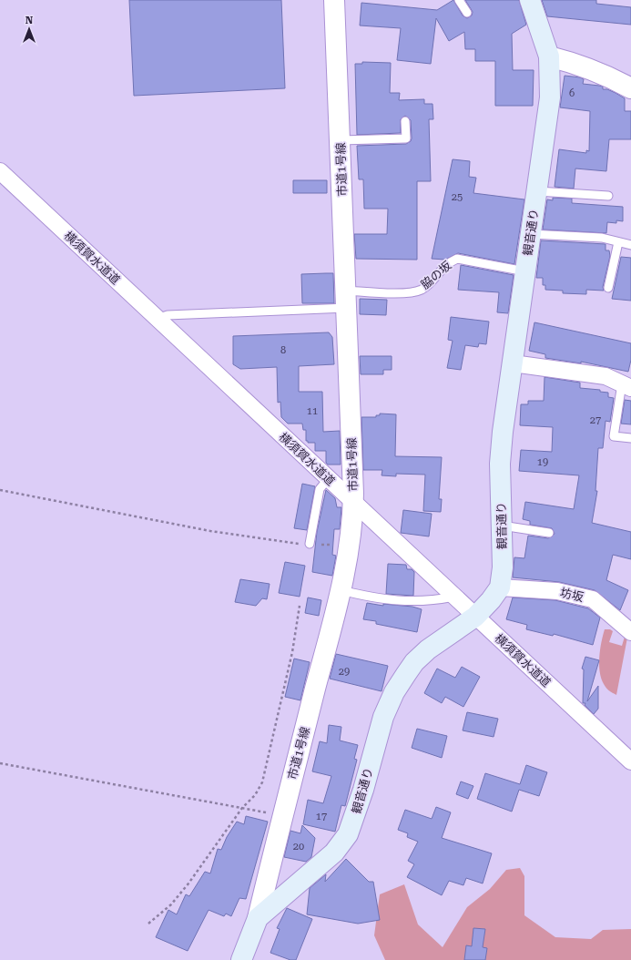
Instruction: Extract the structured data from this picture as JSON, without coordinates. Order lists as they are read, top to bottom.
{
  "streets": {
    "main road": ["観音通り"],
    "street": ["市道1号線", "横須賀水道道", "坊坂"],
    "lane": ["脇の坂"]
  },
  "crossings": [
    ["市道1号線", "観音通り"],
    ["市道1号線", "横須賀水道道"],
    ["市道1号線", "脇の坂"],
    ["観音通り", "横須賀水道道"],
    ["観音通り", "脇の坂"],
    ["観音通り", "坊坂"]
  ],
  "house_numbers": [
    "6",
    "25",
    "8",
    "11",
    "27",
    "19",
    "29",
    "17",
    "20"
  ],
  "north": "top"
}
